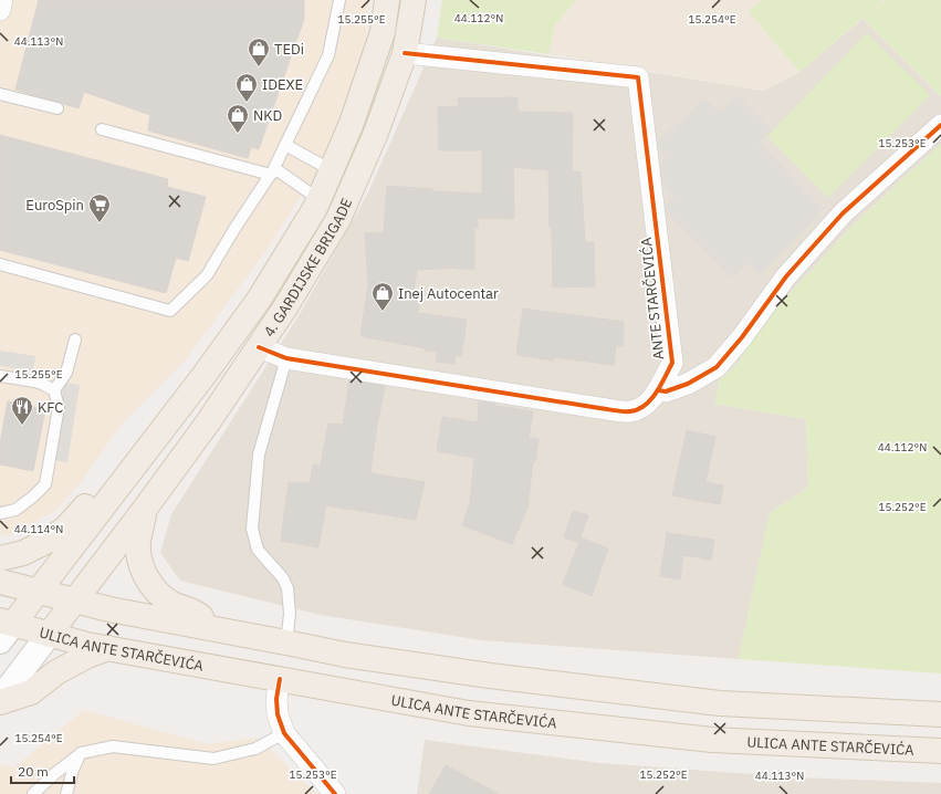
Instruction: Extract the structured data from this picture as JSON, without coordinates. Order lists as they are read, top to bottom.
{
  "streets": {
    "main road": ["4. GARDIJSKE BRIGADE", "ULICA ANTE STARČEVIĆA"],
    "street": ["ANTE STARČEVIĆA"]
  },
  "crossings": [
    ["4. GARDIJSKE BRIGADE", "ANTE STARČEVIĆA"],
    ["4. GARDIJSKE BRIGADE", "ULICA ANTE STARČEVIĆA"]
  ],
  "places": {
    "shop": [
      "TEDi",
      "IDEXE",
      "NKD",
      "Inej Autocentar"
    ],
    "supermarket": ["EuroSpin"],
    "restaurant": ["KFC"]
  },
  "scale_bar": "20 m",
  "coordinates": [
    "44.112°N",
    "15.255°E",
    "15.254°E",
    "44.113°N",
    "15.253°E",
    "15.252°E",
    "44.114°N"
  ]
}
